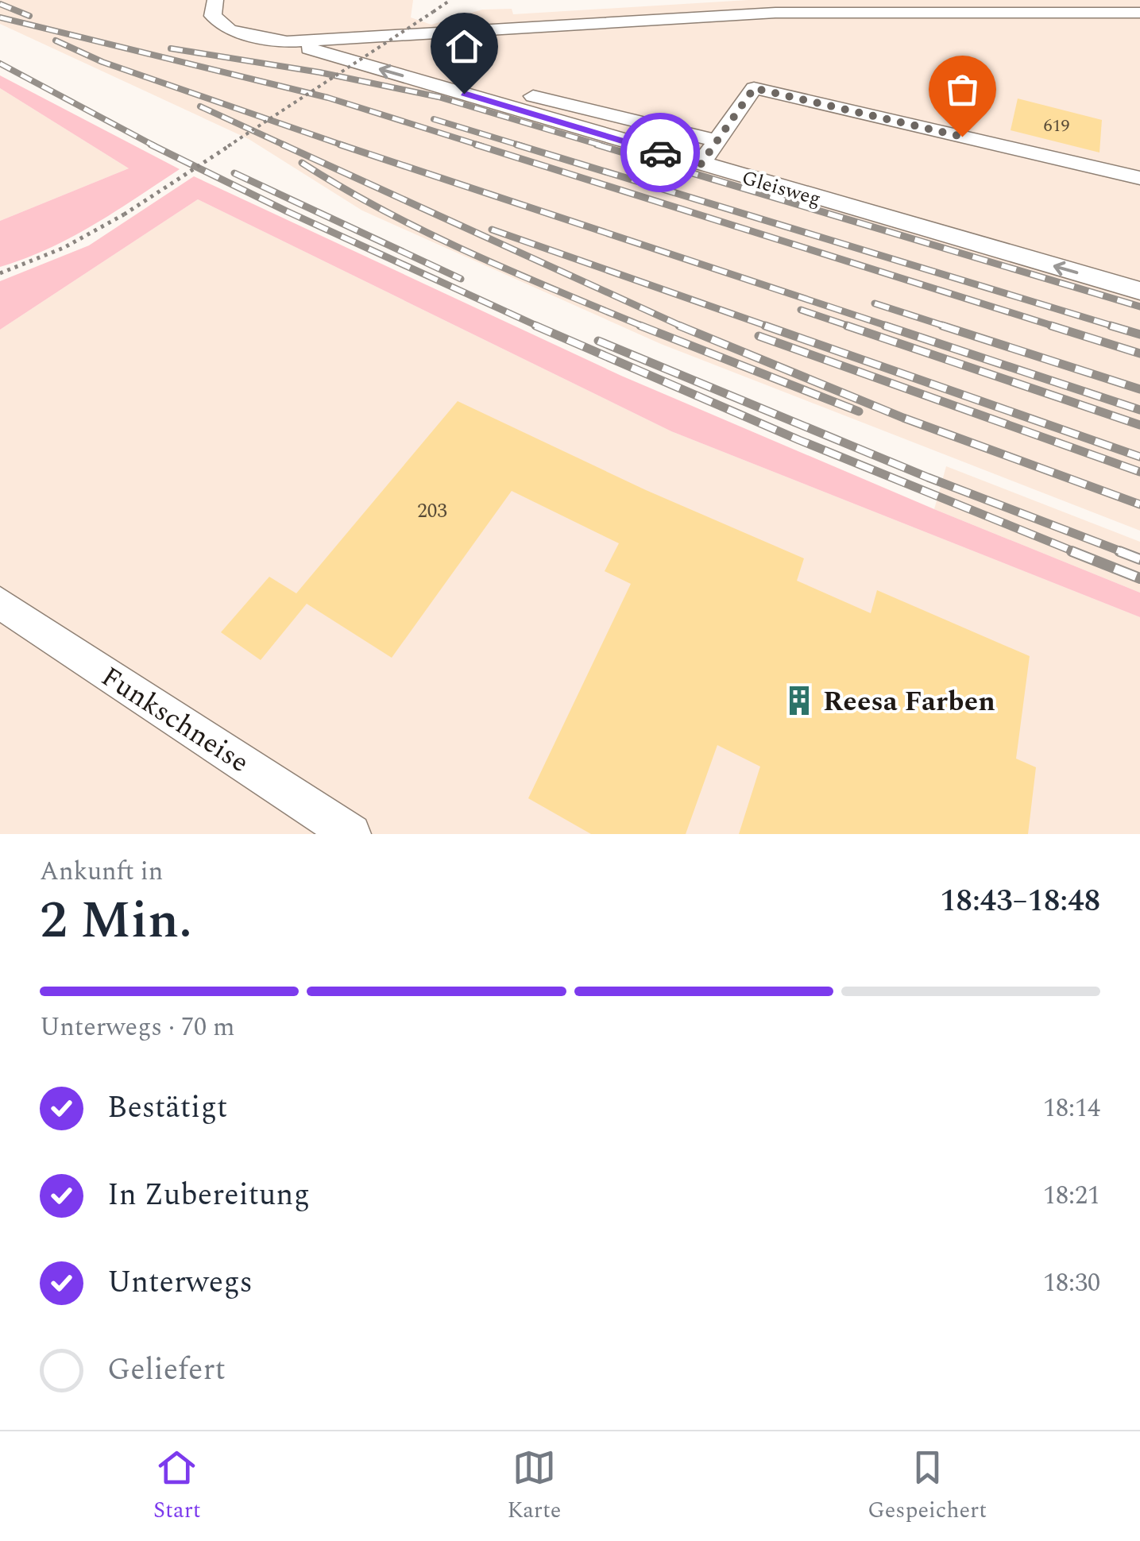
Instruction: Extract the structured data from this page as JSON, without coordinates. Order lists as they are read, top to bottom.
{
  "streets": {
    "street": ["Gleisweg", "Funkschneise"]
  },
  "places": {
    "building": ["Reesa Farben"]
  },
  "house_numbers": ["619", "203"],
  "page": {
    "heading": ["2 Min.", "Ankunft in", "18:43–18:48"],
    "bar": "Unterwegs · 70 m",
    "list": [
      ["Bestätigt", "18:14"],
      ["In Zubereitung", "18:21"],
      ["Unterwegs", "18:30"],
      "Geliefert"
    ],
    "tabs": ["Start", "Karte", "Gespeichert"]
  }
}
